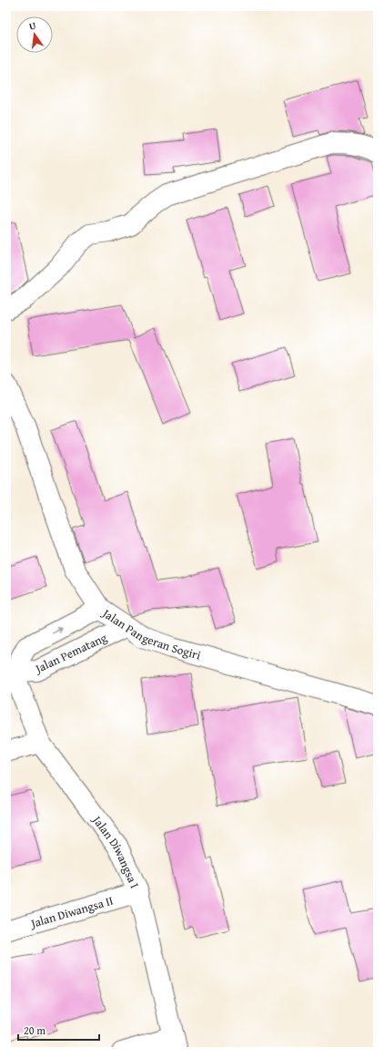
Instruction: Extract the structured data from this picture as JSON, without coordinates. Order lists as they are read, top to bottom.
{
  "streets": {
    "street": [
      "Jalan Pangeran Sogiri",
      "Jalan Pematang",
      "Jalan Diwangsa I",
      "Jalan Diwangsa II"
    ]
  },
  "crossings": [
    ["Jalan Pangeran Sogiri", "Jalan Pematang"],
    ["Jalan Pematang", "Jalan Diwangsa I"],
    ["Jalan Diwangsa I", "Jalan Diwangsa II"]
  ],
  "scale_bar": "20 m",
  "north": "top"
}
